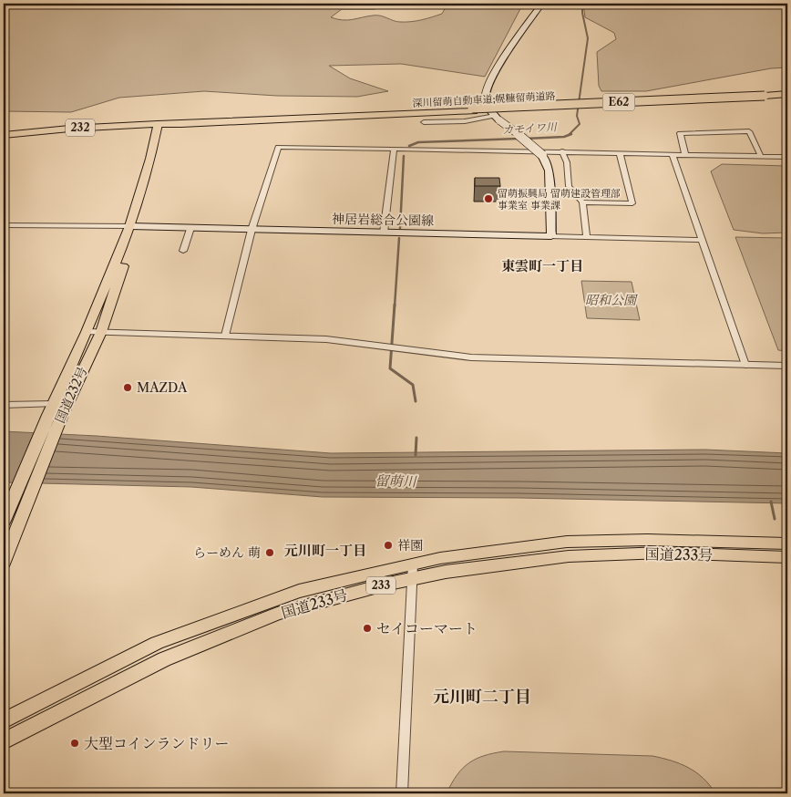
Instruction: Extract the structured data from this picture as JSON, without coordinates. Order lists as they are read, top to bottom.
{
  "streets": {
    "highway": [
      "深川留萌自動車道;幌糠留萌道路",
      "E62",
      "232",
      "国道232号",
      "国道233号",
      "233"
    ],
    "main road": ["神居岩総合公園線"]
  },
  "crossings": [
    ["深川留萌自動車道;幌糠留萌道路", "232"],
    ["深川留萌自動車道;幌糠留萌道路", "国道232号"],
    ["232", "国道232号"],
    ["神居岩総合公園線", "国道232号"]
  ],
  "districts": ["東雲町一丁目", "元川町一丁目", "元川町二丁目"],
  "water": ["カモイワ川", "留萌川"],
  "parks": ["昭和公園"],
  "places": [
    "留萌振興局 留萌建設管理部 事業室 事業課",
    "MAZDA",
    "祥園",
    "らーめん 萌",
    "セイコーマート",
    "大型コインランドリー"
  ]
}
